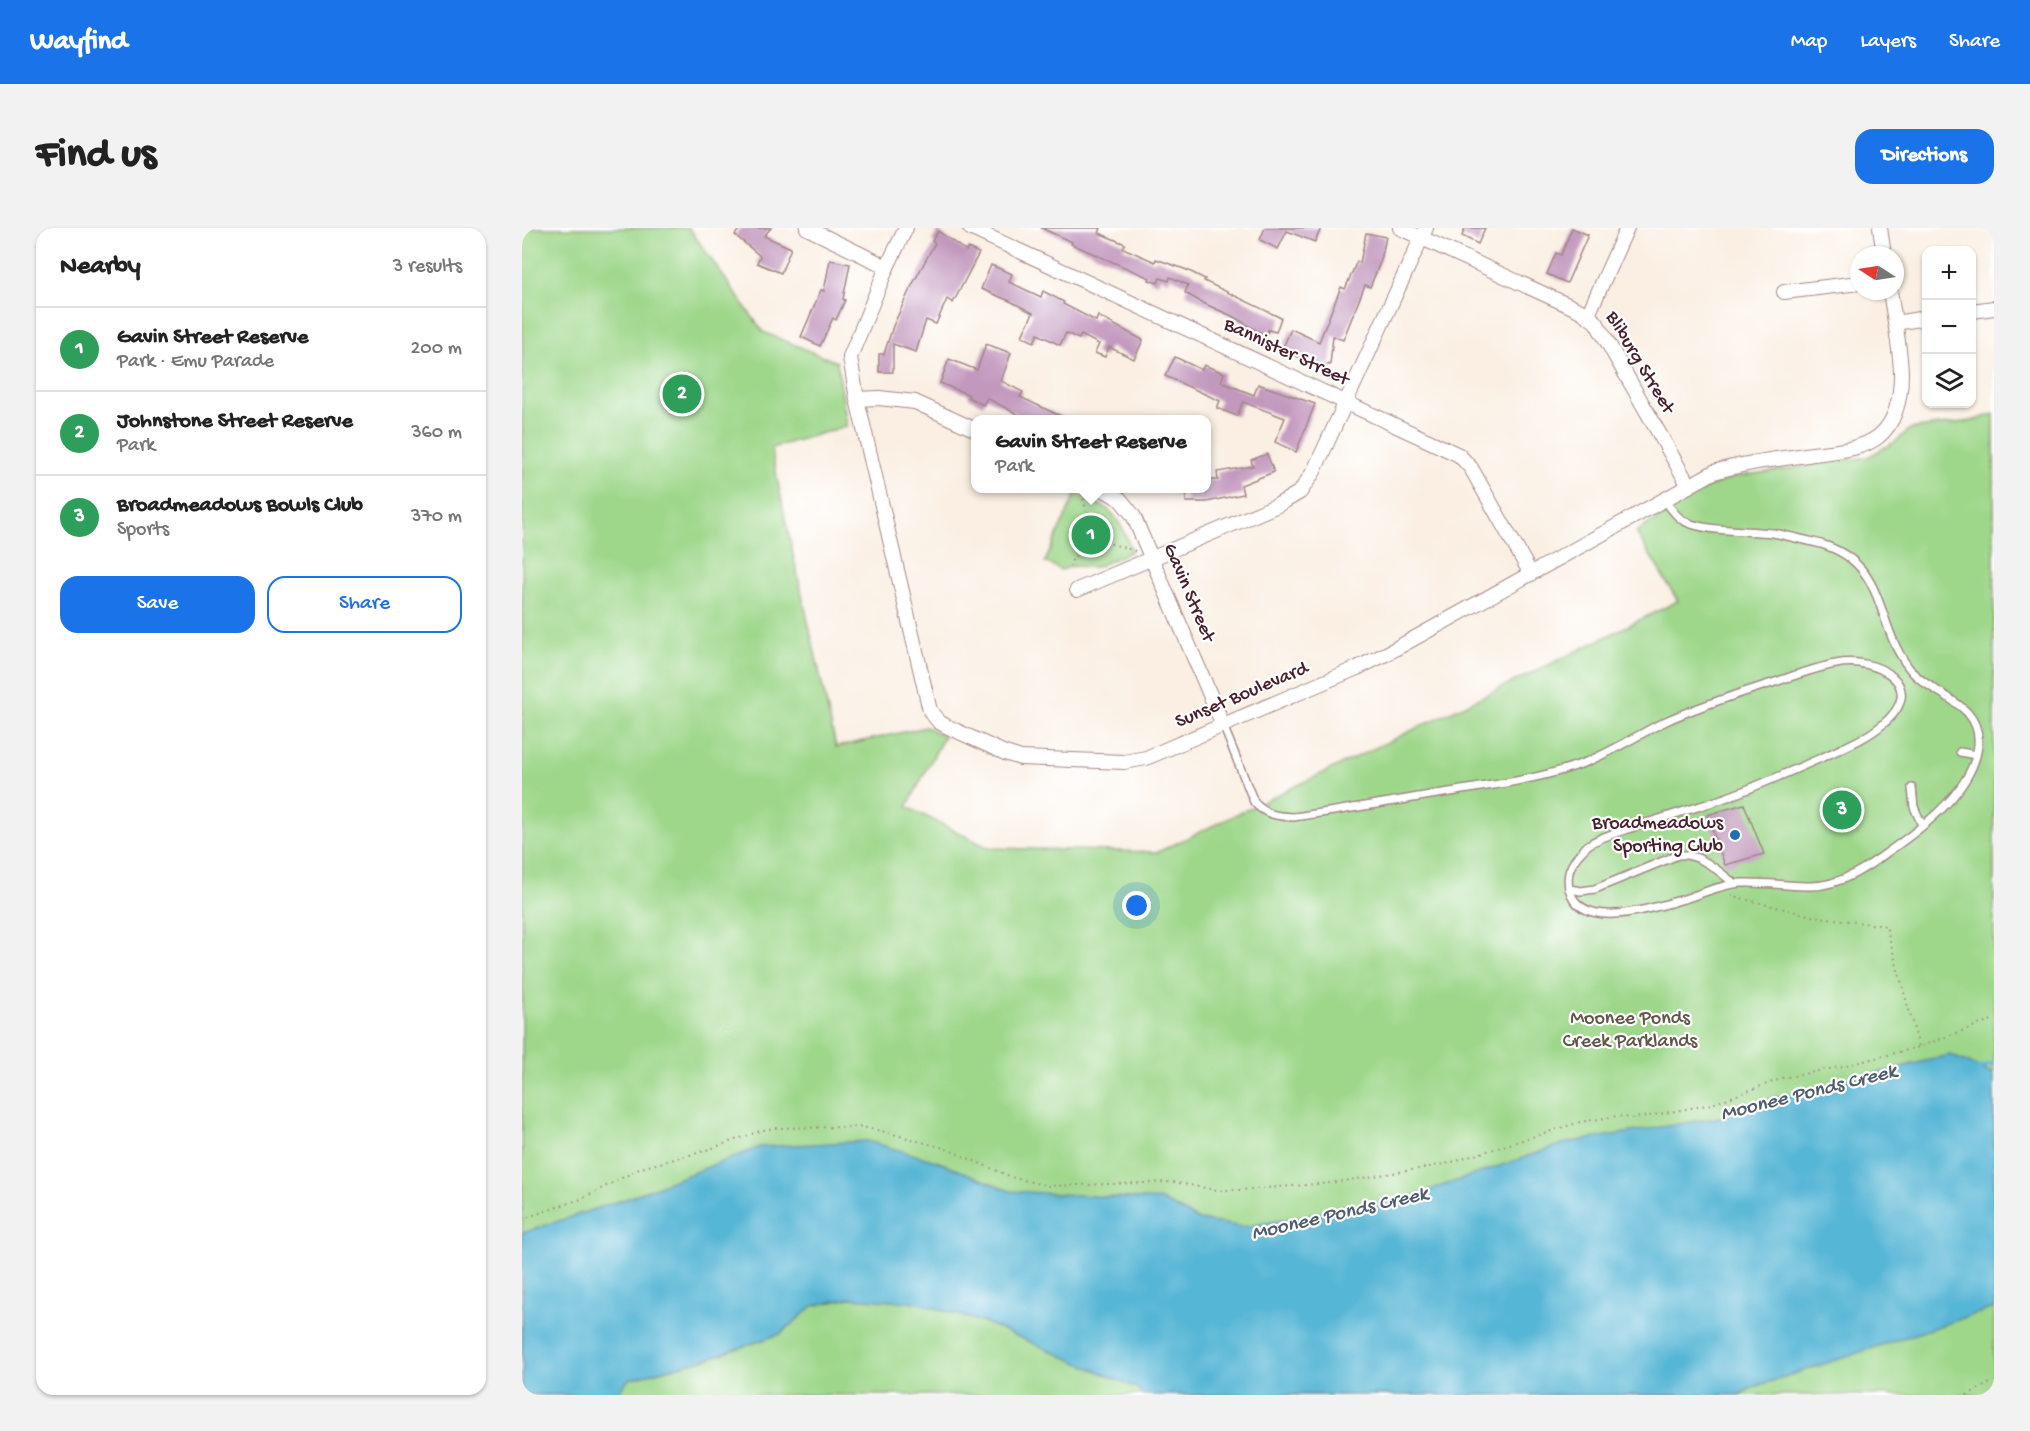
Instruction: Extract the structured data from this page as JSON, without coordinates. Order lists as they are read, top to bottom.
{
  "streets": {
    "street": [
      "Bannister Street",
      "Bliburg Street",
      "Gavin Street",
      "Sunset Boulevard"
    ]
  },
  "crossings": [
    ["Bannister Street", "Sunset Boulevard"],
    ["Bliburg Street", "Sunset Boulevard"],
    ["Gavin Street", "Sunset Boulevard"]
  ],
  "water": ["Moonee Ponds Creek"],
  "parks": ["Moonee Ponds Creek Parklands"],
  "places": ["Broadmeadows Sporting Club"],
  "north": "left",
  "page": {
    "header": "Wayfind",
    "nav": ["Map", "Layers", "Share"],
    "buttons": [
      "Directions",
      ["Save", "Share"]
    ],
    "title": "Find us",
    "heading": ["Nearby", "3 results"],
    "map_buttons": ["+", "−"],
    "list": [
      {
        "mark": "1",
        "name": "Gavin Street Reserve",
        "note": "Park · Emu Parade",
        "value": "200 m"
      },
      {
        "mark": "2",
        "name": "Johnstone Street Reserve",
        "note": "Park",
        "value": "360 m"
      },
      {
        "mark": "3",
        "name": "Broadmeadows Bowls Club",
        "note": "Sports",
        "value": "370 m"
      }
    ],
    "pins": ["2", "1", "3"],
    "popup": ["Gavin Street Reserve", "Park"]
  }
}
